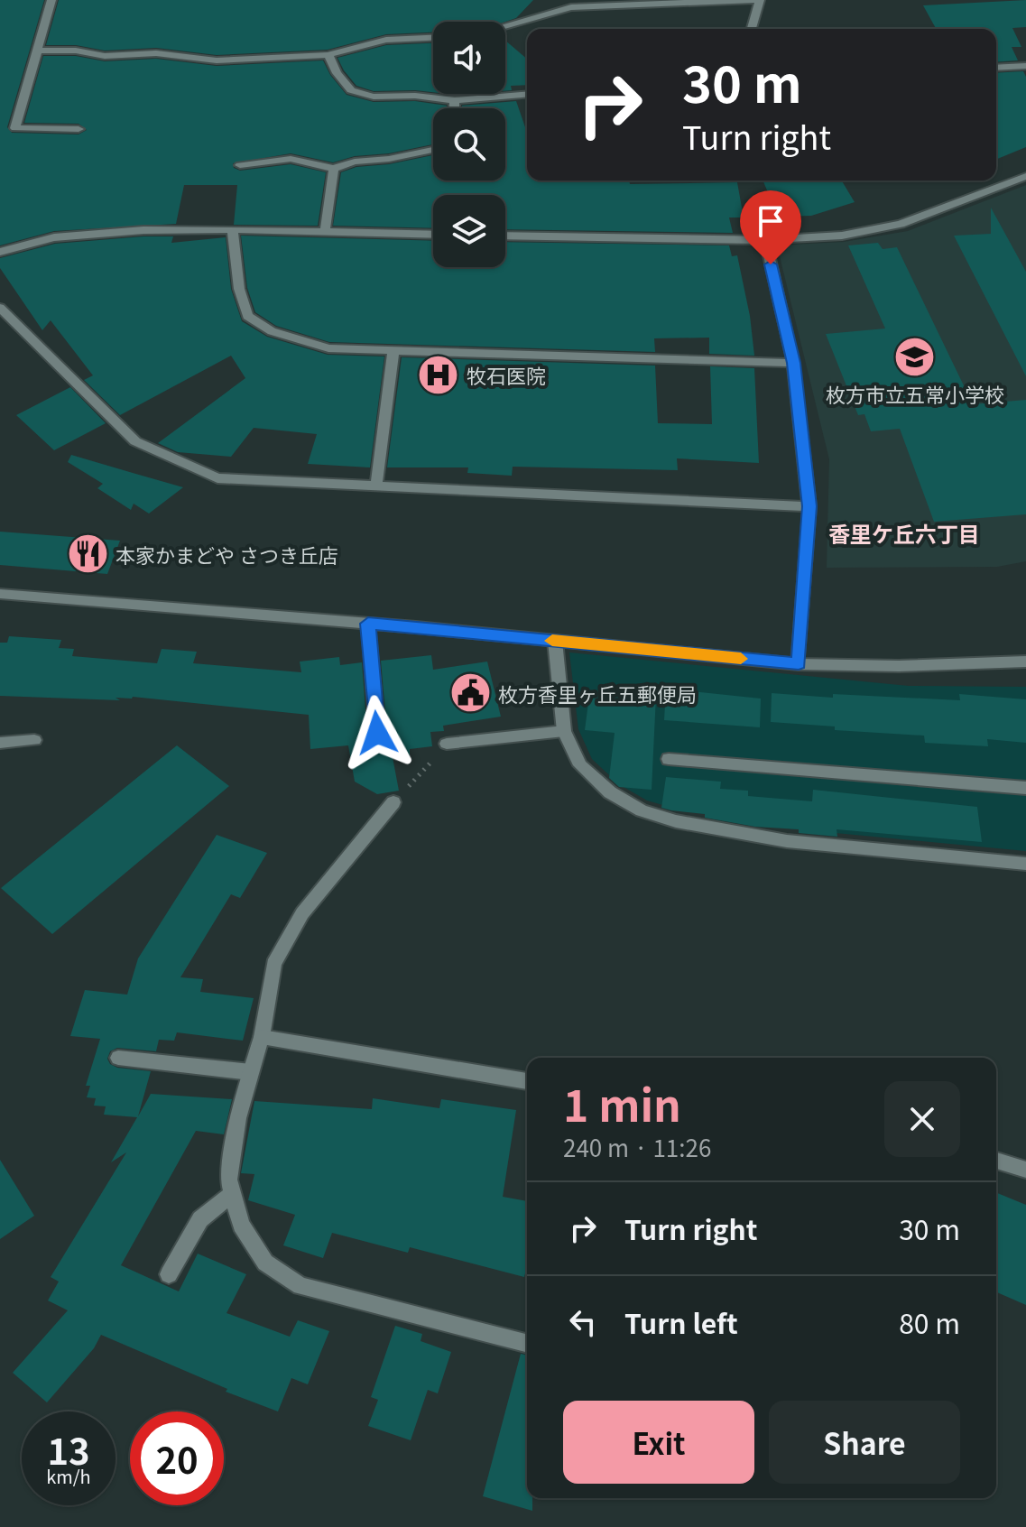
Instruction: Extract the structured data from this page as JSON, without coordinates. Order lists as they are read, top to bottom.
{
  "districts": ["香里ケ丘六丁目"],
  "places": {
    "school or university": ["枚方市立五常小学校"],
    "hospital": ["牧石医院"],
    "restaurant": ["本家かまどや さつき丘店"],
    "public building": ["枚方香里ヶ丘五郵便局"]
  },
  "page": {
    "turn": ["30 m", "Turn right"],
    "heading": ["1 min", "240 m · 11:26"],
    "list": [
      {
        "name": "Turn right",
        "value": "30 m"
      },
      {
        "name": "Turn left",
        "value": "80 m"
      }
    ],
    "buttons": ["Exit", "Share"],
    "speed": "13 km/h",
    "limit": "20"
  }
}
